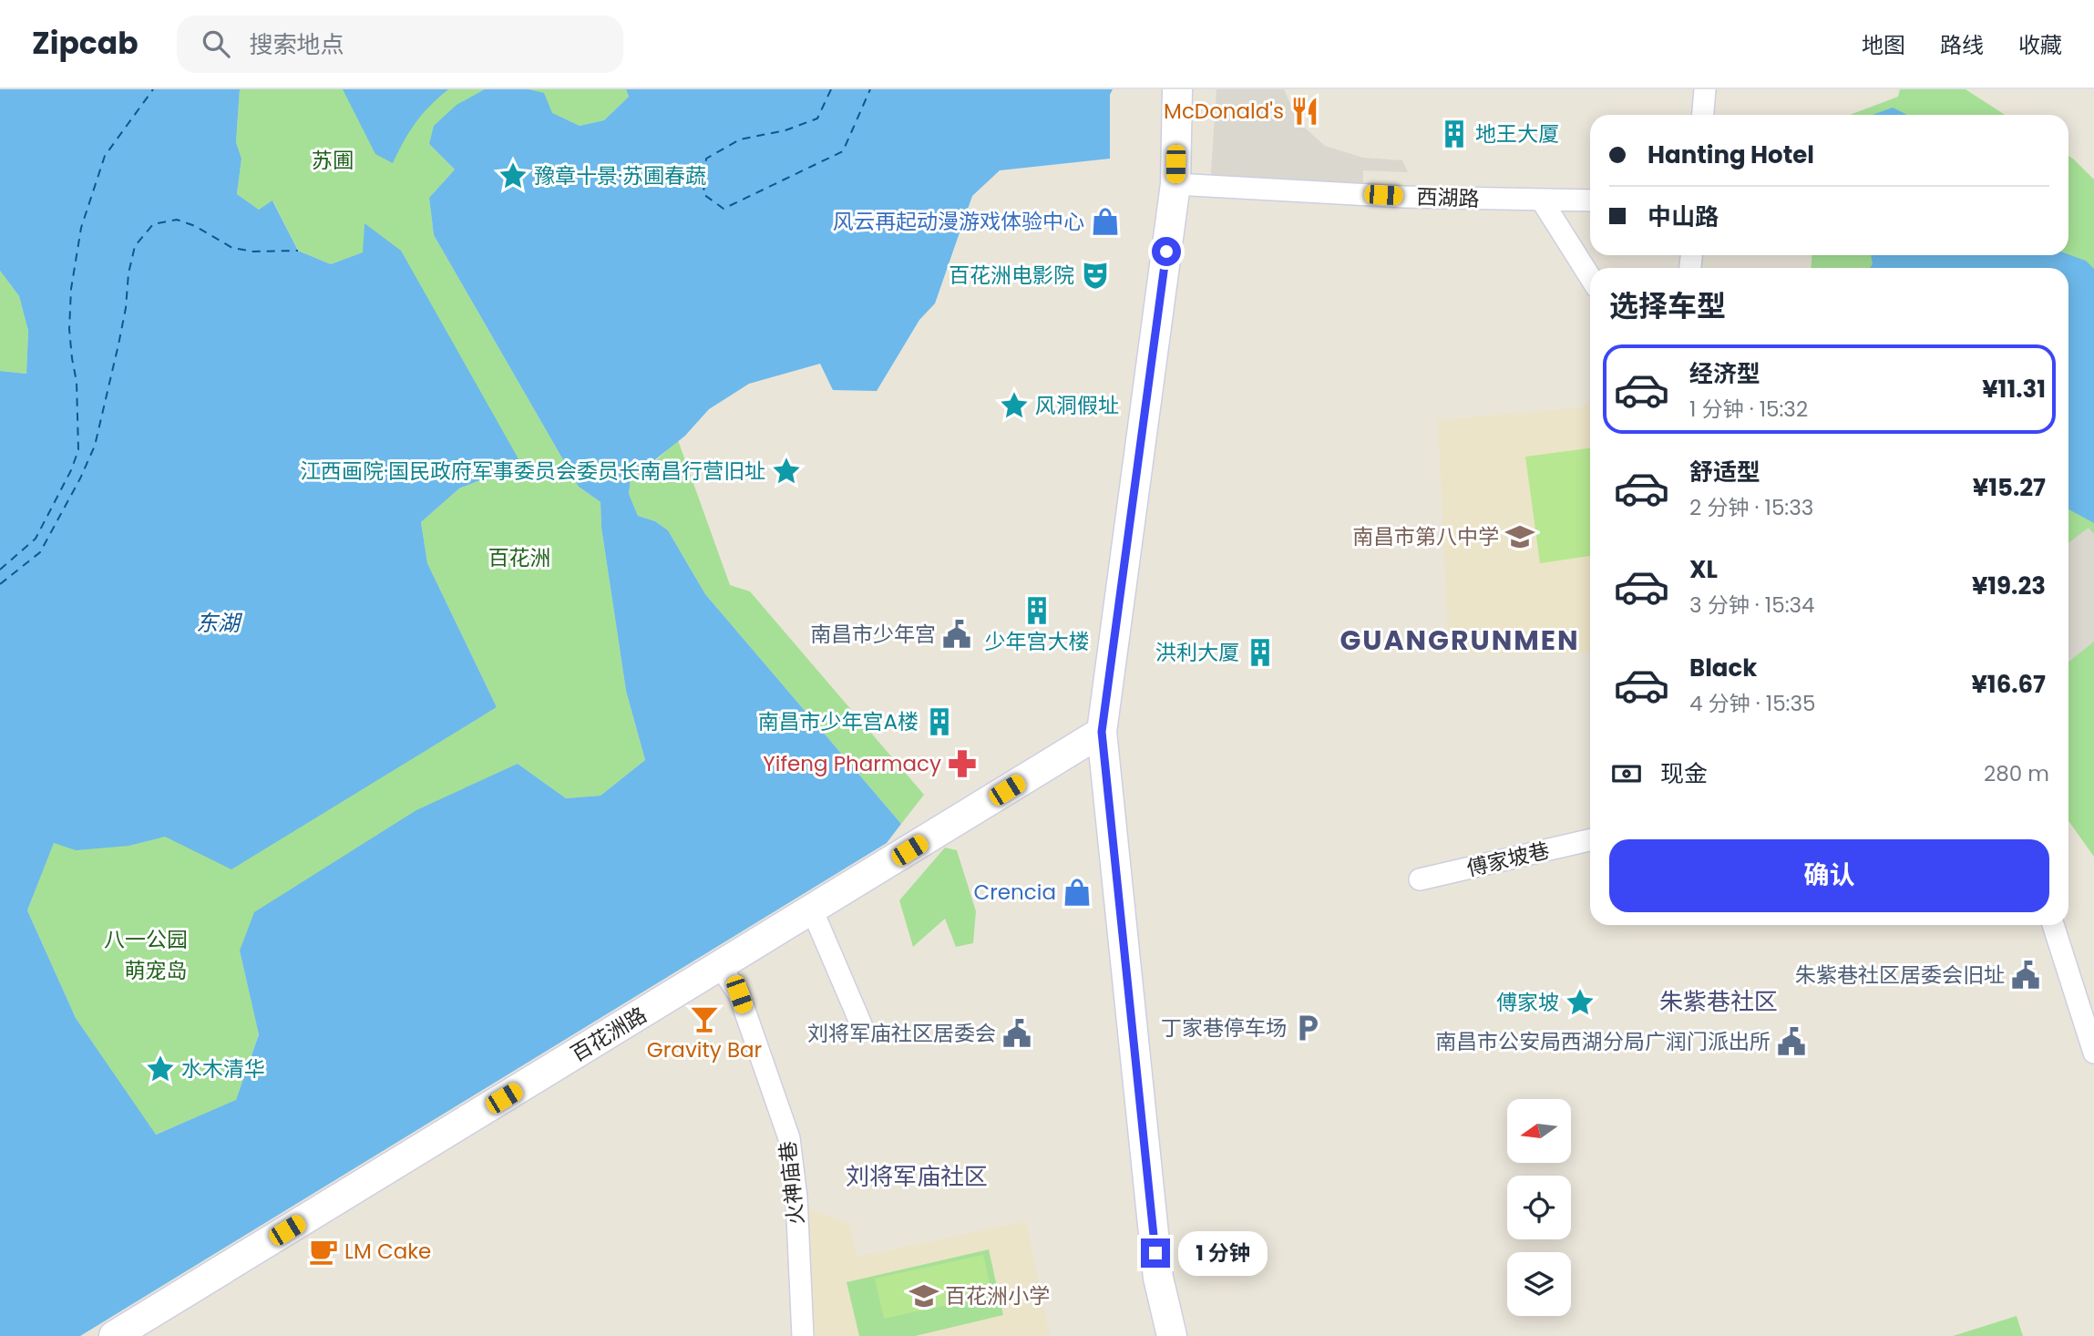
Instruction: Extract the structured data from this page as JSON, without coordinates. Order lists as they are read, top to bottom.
{
  "streets": {
    "main road": ["百花洲路"],
    "street": ["西湖路", "傅家坡巷", "火神庙巷"]
  },
  "crossings": [
    ["百花洲路", "火神庙巷"]
  ],
  "districts": ["GUANGRUNMEN", "朱紫巷社区", "刘将军庙社区"],
  "water": ["东湖"],
  "parks": [
    "苏圃",
    "百花洲",
    "八一公园",
    "萌宠岛"
  ],
  "places": {
    "restaurant": ["McDonald's"],
    "building": [
      "地王大厦",
      "少年宫大楼",
      "洪利大厦",
      "南昌市少年宫A楼"
    ],
    "place": [
      "豫章十景·苏圃春蔬",
      "风洞假址",
      "江西画院·国民政府军事委员会委员长南昌行营旧址",
      "傅家坡",
      "水木清华"
    ],
    "shop": ["风云再起动漫游戏体验中心", "Crencia"],
    "theatre": ["百花洲电影院"],
    "school or university": ["南昌市第八中学", "百花洲小学"],
    "public building": [
      "南昌市少年宫",
      "朱紫巷社区居委会旧址",
      "刘将军庙社区居委会",
      "南昌市公安局西湖分局广润门派出所"
    ],
    "pharmacy": ["Yifeng Pharmacy"],
    "bar": ["Gravity Bar"],
    "parking": ["丁家巷停车场"],
    "cafe": ["LM Cake"]
  },
  "north": "left",
  "page": {
    "header": "Zipcab",
    "search": "搜索地点",
    "nav": ["地图", "路线", "收藏"],
    "banner": ["Hanting Hotel", "中山路"],
    "heading": "选择车型",
    "list": [
      {
        "name": "经济型",
        "note": "1 分钟 · 15:32",
        "value": "¥11.31"
      },
      {
        "name": "舒适型",
        "note": "2 分钟 · 15:33",
        "value": "¥15.27"
      },
      {
        "name": "XL",
        "note": "3 分钟 · 15:34",
        "value": "¥19.23"
      },
      {
        "name": "Black",
        "note": "4 分钟 · 15:35",
        "value": "¥16.67"
      }
    ],
    "pay": ["现金", "280 m"],
    "buttons": "确认",
    "bubble": "1 分钟"
  }
}
